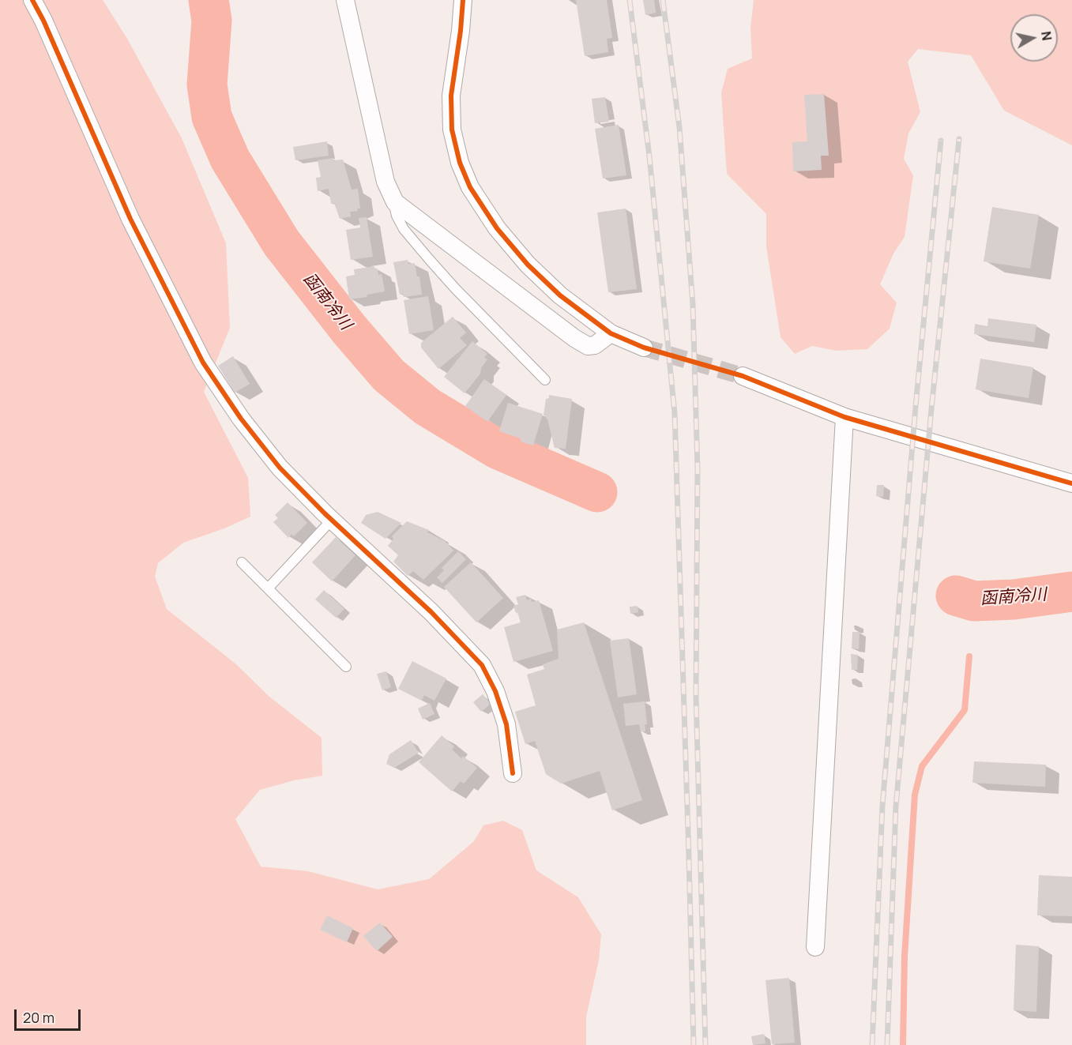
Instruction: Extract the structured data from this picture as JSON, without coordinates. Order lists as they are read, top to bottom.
{
  "water": ["函南冷川"],
  "scale_bar": "20 m",
  "north": "right"
}
